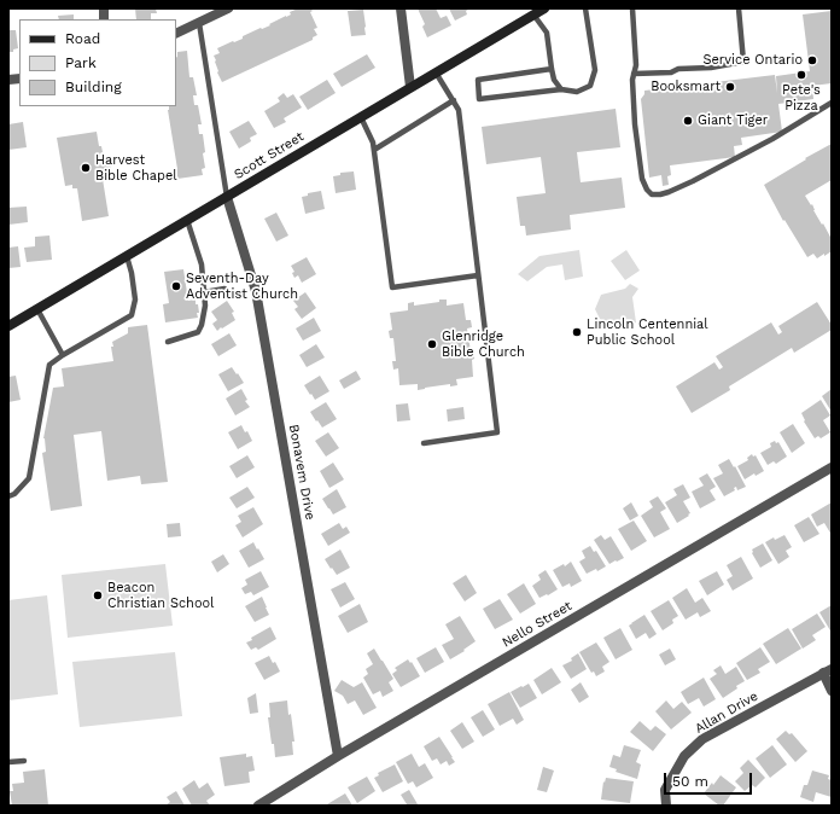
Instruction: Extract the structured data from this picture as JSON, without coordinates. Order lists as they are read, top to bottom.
{
  "streets": {
    "main road": ["Scott Street"],
    "street": ["Bonavem Drive", "Nello Street", "Allan Drive"]
  },
  "crossings": [
    ["Scott Street", "Bonavem Drive"],
    ["Bonavem Drive", "Nello Street"]
  ],
  "places": [
    "Service Ontario",
    "Pete's Pizza",
    "Booksmart",
    "Giant Tiger",
    "Harvest Bible Chapel",
    "Seventh-Day Adventist Church",
    "Lincoln Centennial Public School",
    "Glenridge Bible Church",
    "Beacon Christian School"
  ],
  "legend": ["Road", "Park", "Building"],
  "scale_bar": "50 m"
}
